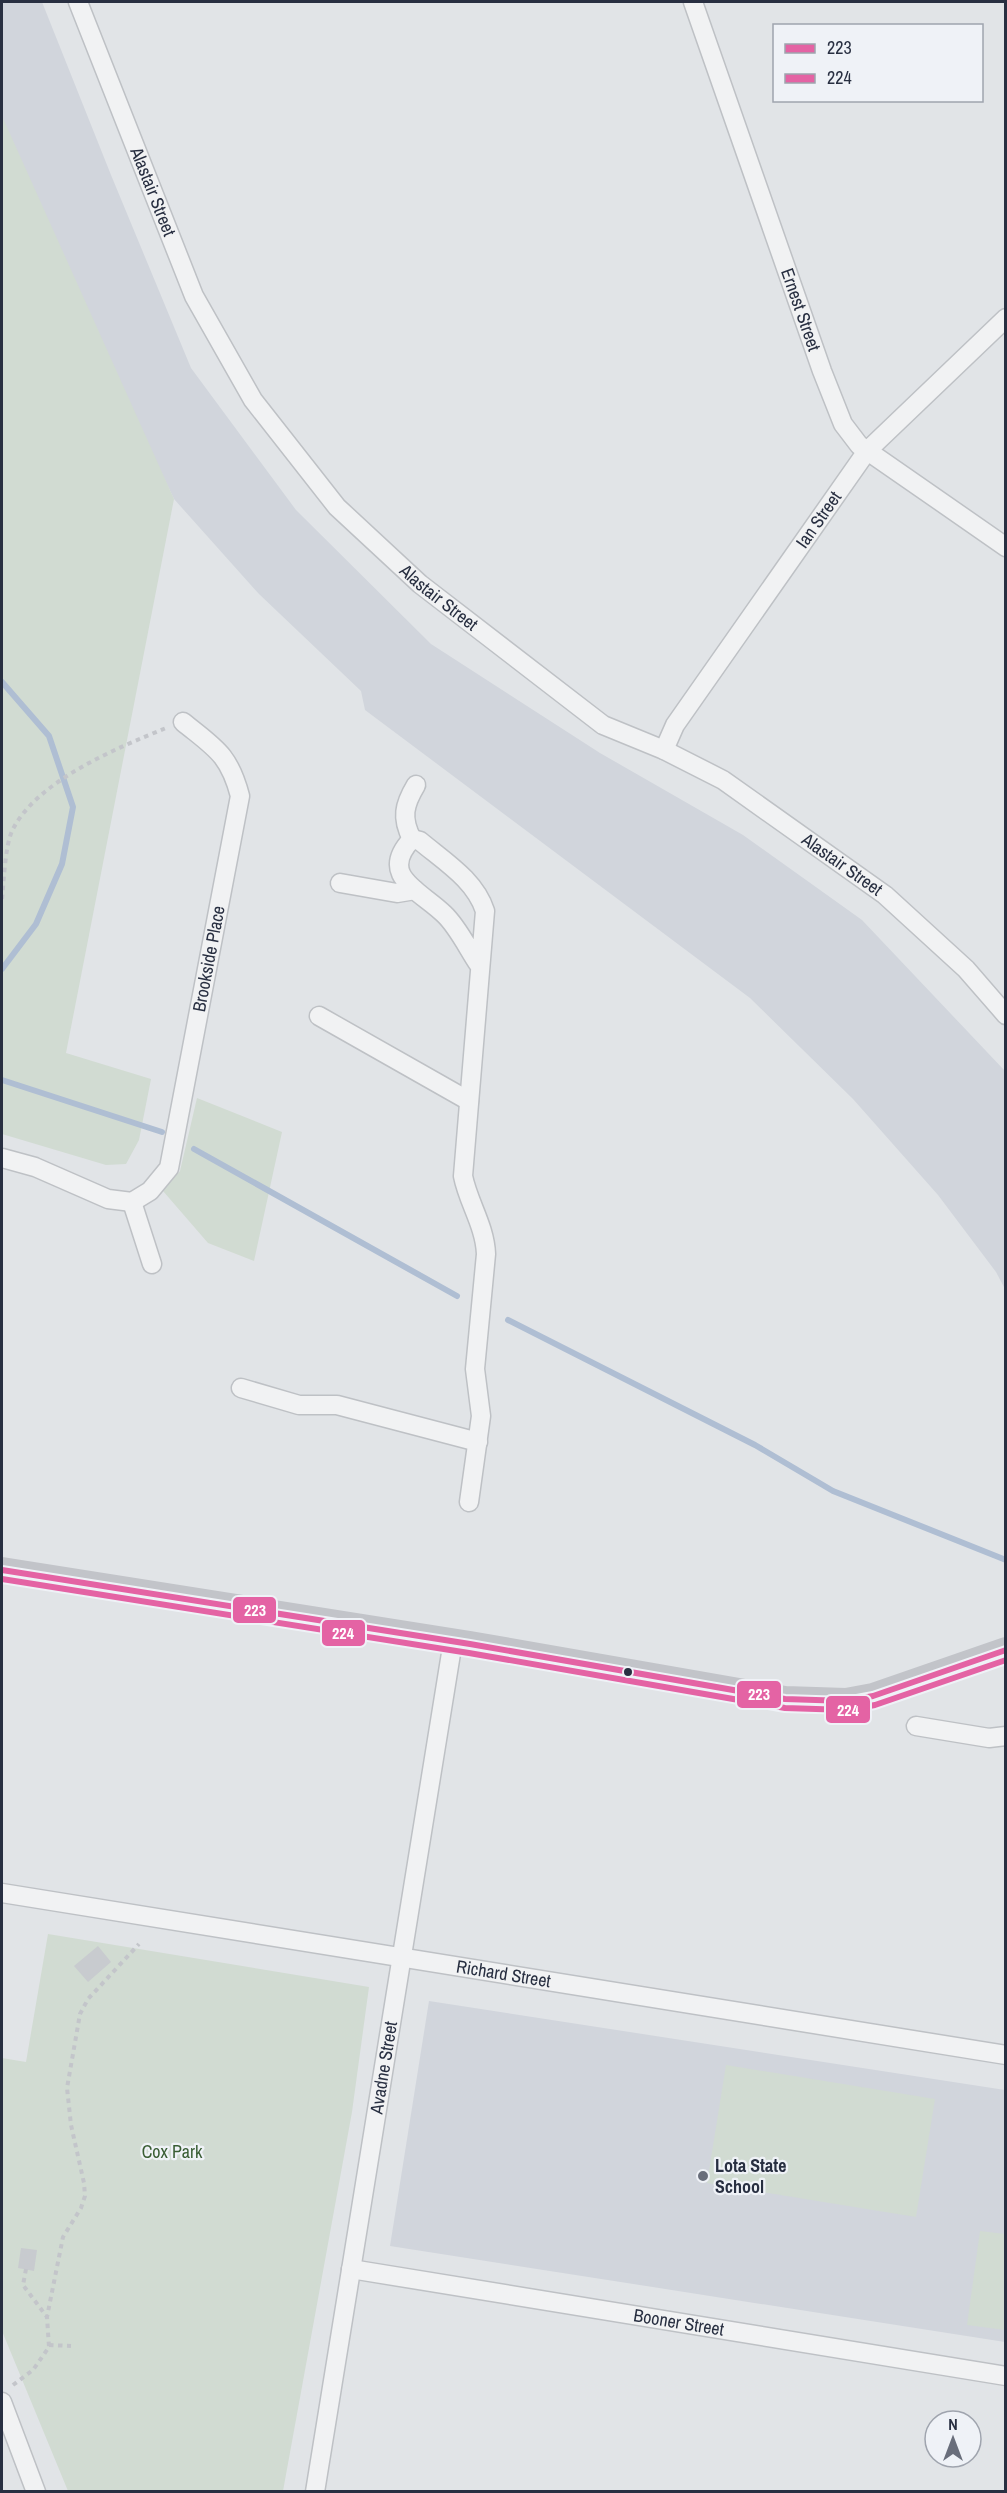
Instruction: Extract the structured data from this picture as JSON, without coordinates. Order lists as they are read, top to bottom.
{
  "streets": {
    "street": [
      "Alastair Street",
      "Ernest Street",
      "Ian Street",
      "Brookside Place",
      "Richard Street",
      "Avadne Street",
      "Booner Street"
    ]
  },
  "crossings": [
    ["Alastair Street", "Ian Street"],
    ["Ernest Street", "Ian Street"],
    ["Richard Street", "Avadne Street"],
    ["Avadne Street", "Booner Street"]
  ],
  "parks": ["Cox Park"],
  "places": ["Lota State School"],
  "lines": ["transit line 223", "transit line 224"],
  "legend": ["223", "224"],
  "north": "top"
}
